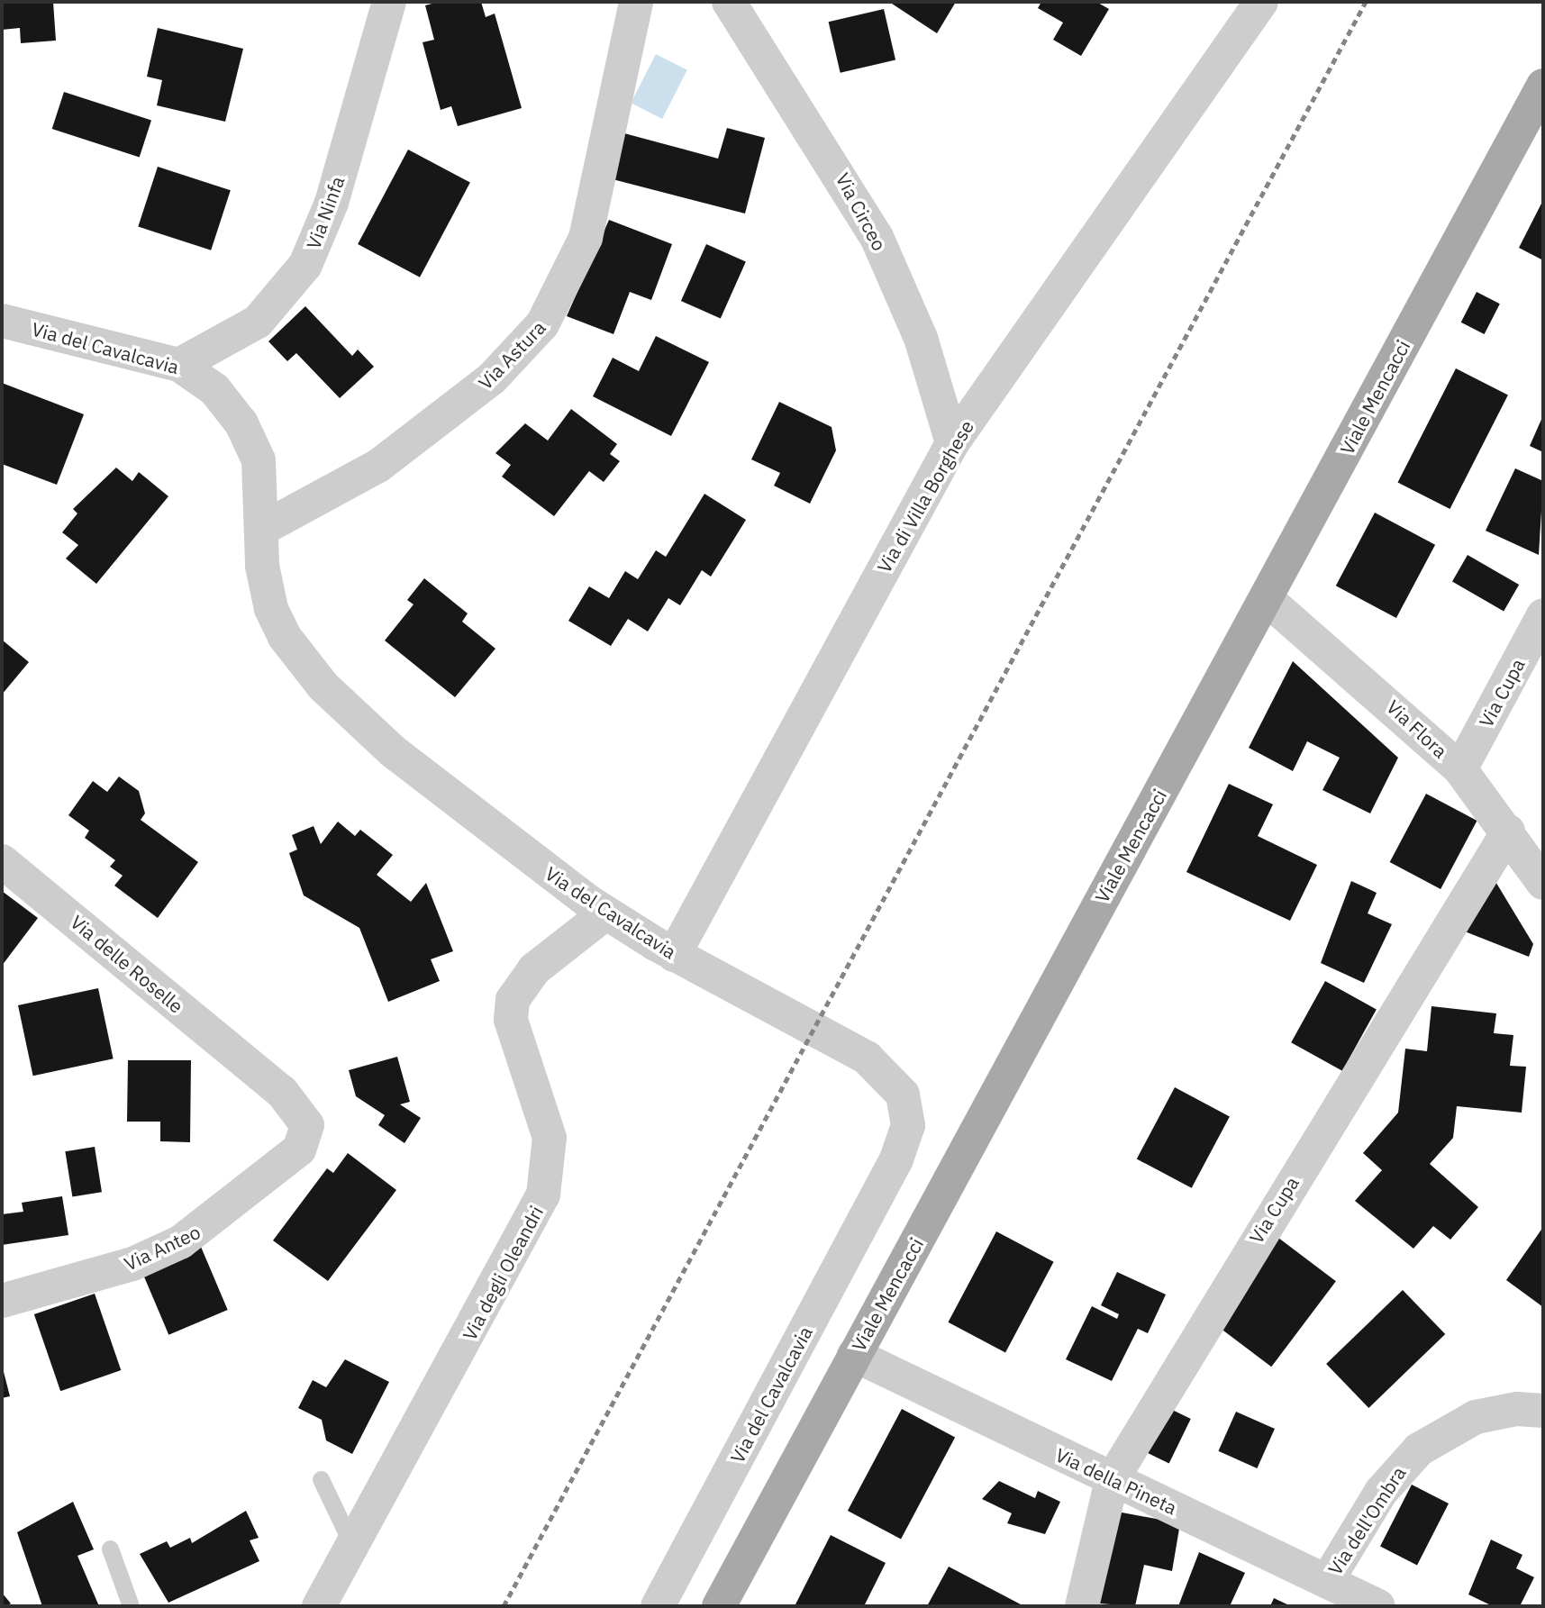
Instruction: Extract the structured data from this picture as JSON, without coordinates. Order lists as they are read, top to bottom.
{
  "streets": {
    "main road": ["Viale Mencacci"],
    "street": [
      "Via Circeo",
      "Via Ninfa",
      "Via del Cavalcavia",
      "Via Astura",
      "Via di Villa Borghese",
      "Via Cupa",
      "Via Flora",
      "Via delle Roselle",
      "Via Anteo",
      "Via degli Oleandri",
      "Via della Pineta",
      "Via dell'Ombra"
    ]
  },
  "crossings": [
    ["Via Circeo", "Via di Villa Borghese"],
    ["Via Ninfa", "Via del Cavalcavia"],
    ["Via del Cavalcavia", "Via Astura"],
    ["Via del Cavalcavia", "Via di Villa Borghese"],
    ["Via del Cavalcavia", "Via degli Oleandri"],
    ["Viale Mencacci", "Via Flora"],
    ["Viale Mencacci", "Via della Pineta"],
    ["Via Cupa", "Via Flora"],
    ["Via Cupa", "Via della Pineta"],
    ["Via delle Roselle", "Via Anteo"],
    ["Via della Pineta", "Via dell'Ombra"]
  ]
}
